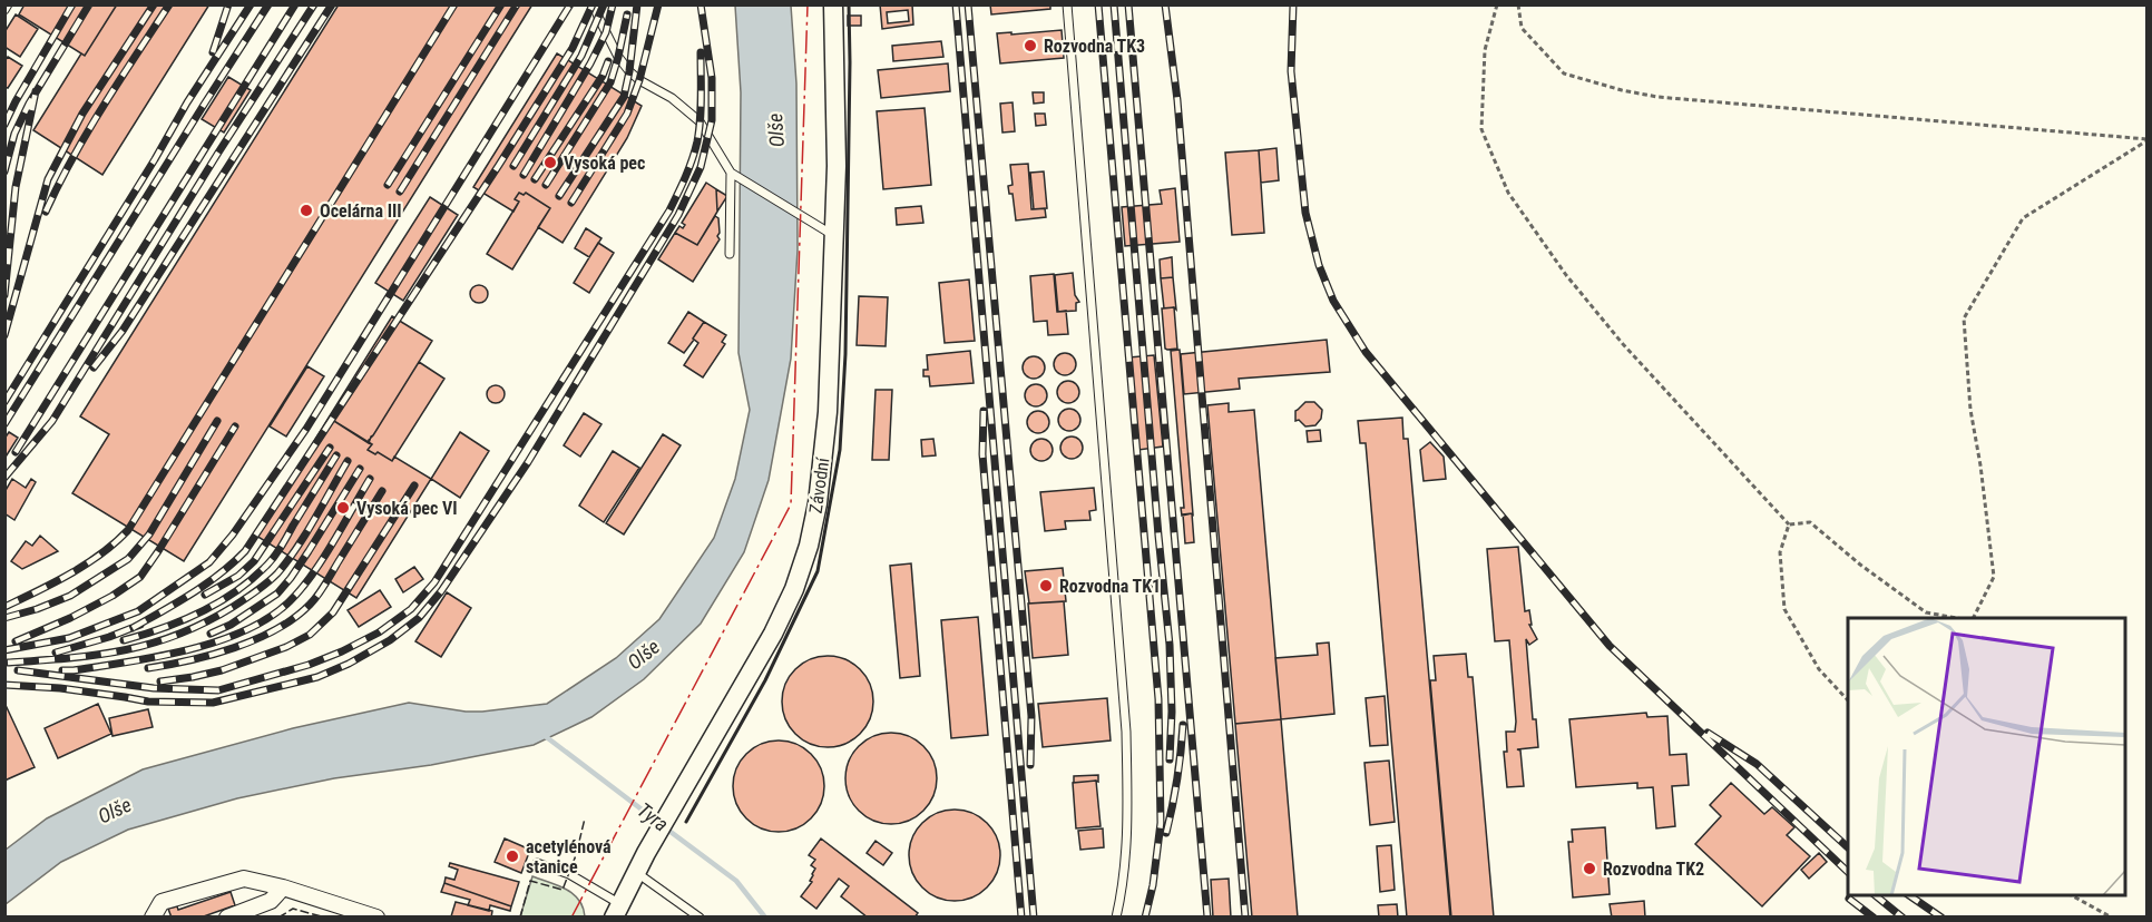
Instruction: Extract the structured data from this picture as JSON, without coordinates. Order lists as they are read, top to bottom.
{
  "streets": {
    "street": ["Závodní"]
  },
  "water": ["Olše", "Tyra"],
  "places": [
    "Rozvodna TK3",
    "Vysoká pec",
    "Ocelárna III",
    "Vysoká pec VI",
    "Rozvodna TK1",
    "acetylénová stanice",
    "Rozvodna TK2"
  ]
}
